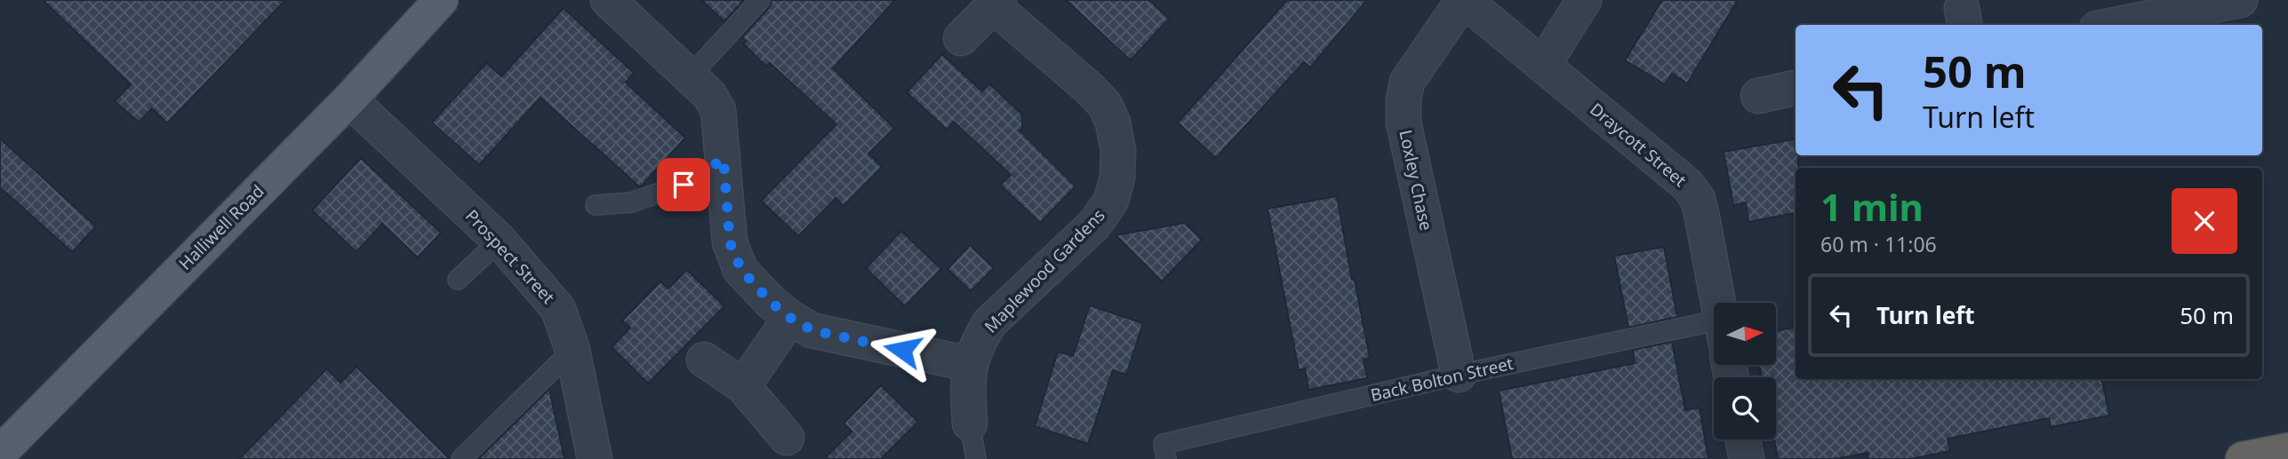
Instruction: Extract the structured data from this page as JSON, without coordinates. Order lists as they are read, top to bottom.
{
  "streets": {
    "main road": ["Halliwell Road"],
    "street": [
      "Draycott Street",
      "Loxley Chase",
      "Prospect Street",
      "Maplewood Gardens"
    ],
    "lane": ["Back Bolton Street"]
  },
  "crossings": [
    ["Draycott Street", "Loxley Chase"],
    ["Loxley Chase", "Back Bolton Street"],
    ["Halliwell Road", "Prospect Street"]
  ],
  "north": "right",
  "page": {
    "turn": ["50 m", "Turn left"],
    "heading": ["1 min", "60 m · 11:06"],
    "list": [
      {
        "name": "Turn left",
        "value": "50 m"
      }
    ]
  }
}
